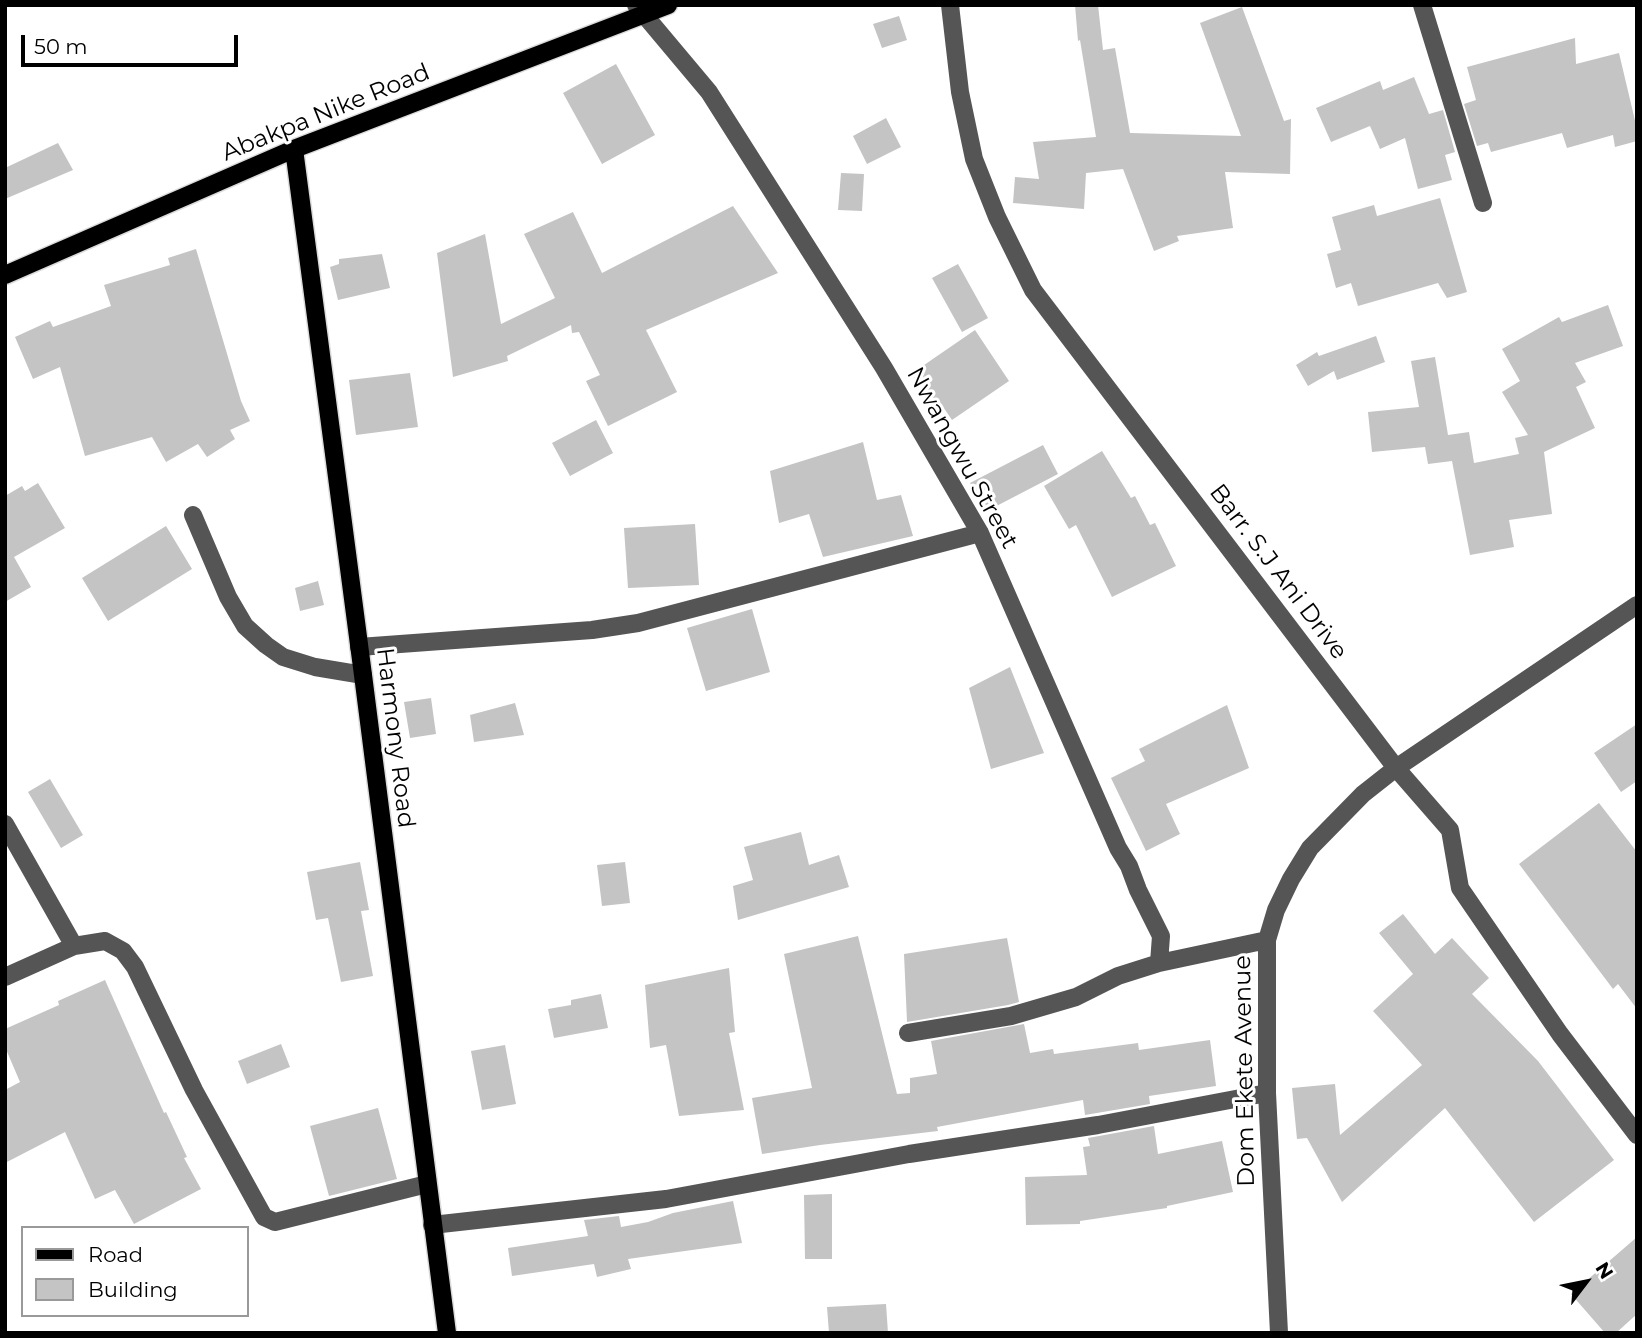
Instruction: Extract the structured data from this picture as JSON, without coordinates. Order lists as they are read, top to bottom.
{
  "streets": {
    "main road": ["Abakpa Nike Road", "Harmony Road"],
    "street": ["Nwangwu Street", "Barr. S.J Ani Drive", "Dom Ekete Avenue"]
  },
  "crossings": [
    ["Abakpa Nike Road", "Nwangwu Street"],
    ["Abakpa Nike Road", "Harmony Road"],
    ["Barr. S.J Ani Drive", "Dom Ekete Avenue"]
  ],
  "legend": ["Road", "Building"],
  "scale_bar": "50 m",
  "north": "top right"
}
